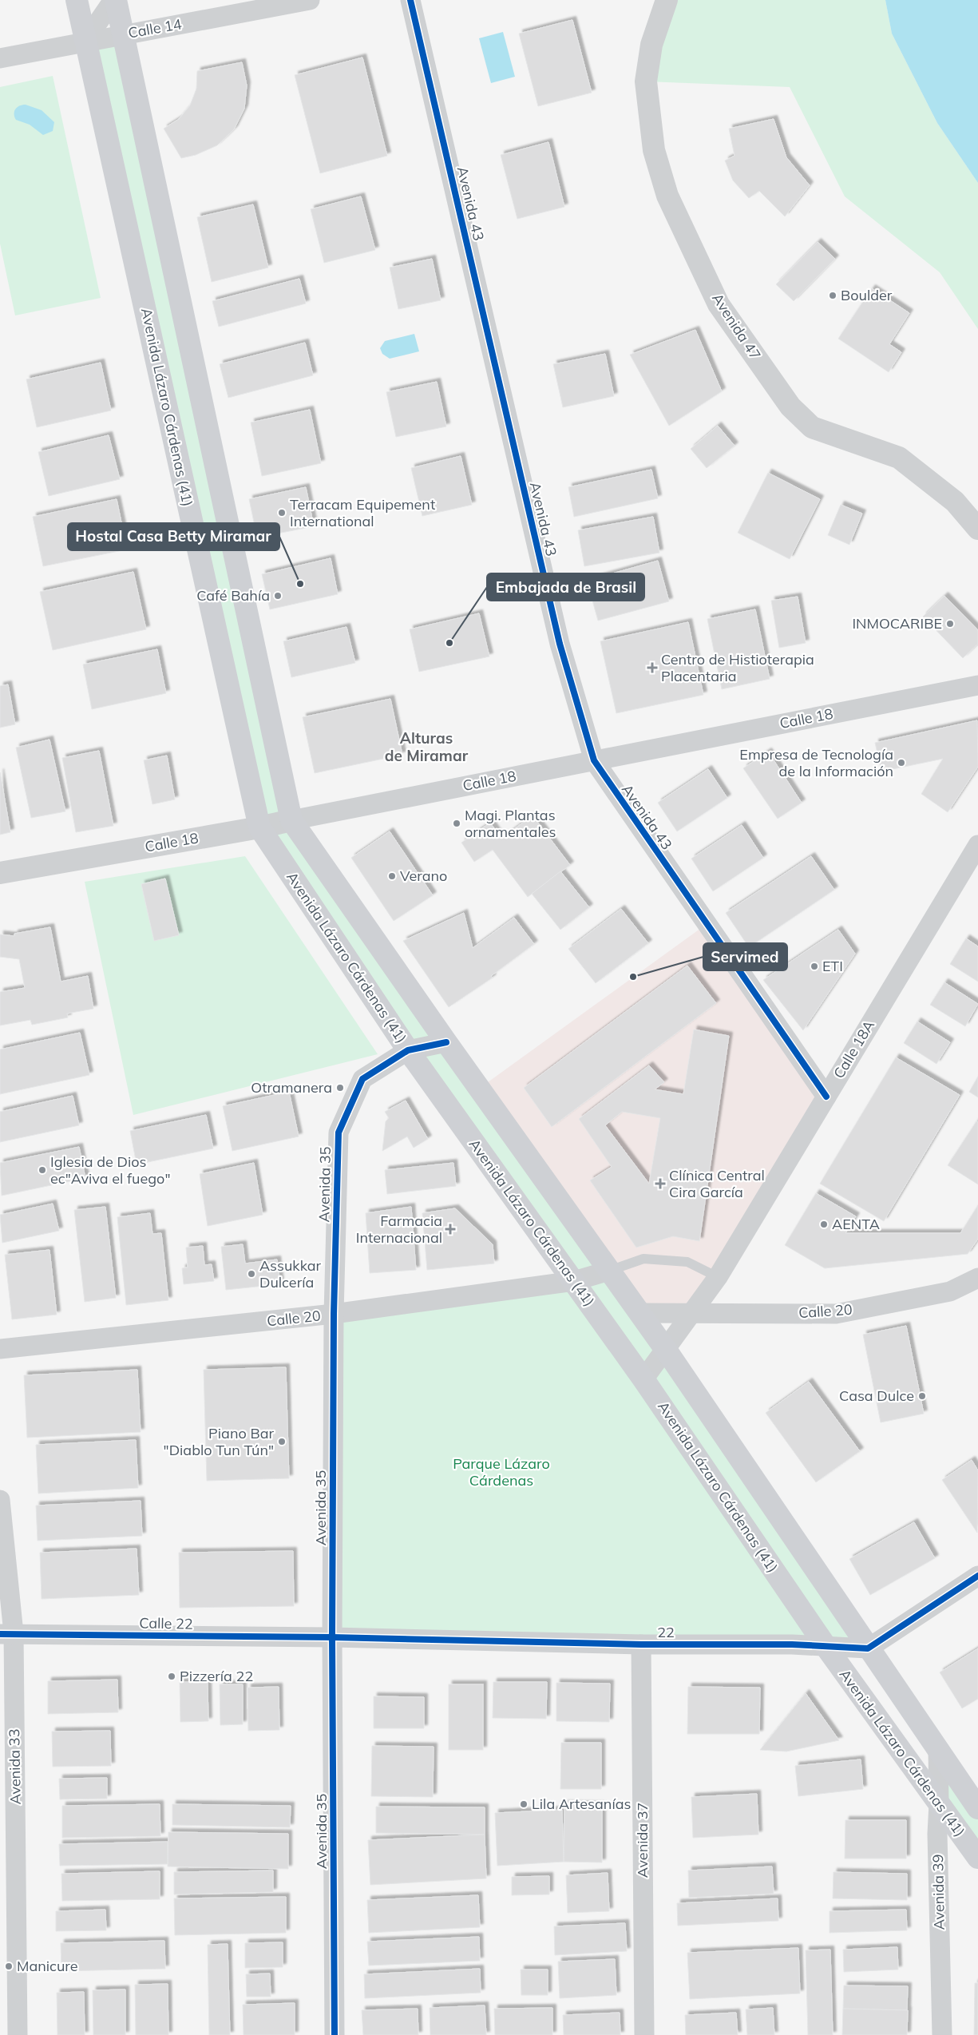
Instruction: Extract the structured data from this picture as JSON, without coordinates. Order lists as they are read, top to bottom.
{
  "streets": {
    "main road": ["Avenida Lázaro Cárdenas (41)"],
    "street": [
      "Calle 14",
      "Avenida 43",
      "Avenida 47",
      "Calle 18",
      "Calle 18A",
      "Avenida 35",
      "Calle 20",
      "Calle 22",
      "22",
      "Avenida 33",
      "Avenida 37",
      "Avenida 39"
    ]
  },
  "crossings": [
    ["Calle 14", "Avenida Lázaro Cárdenas (41)"],
    ["Avenida 43", "Calle 18"],
    ["Avenida 43", "Calle 18A"],
    ["Avenida Lázaro Cárdenas (41)", "Calle 18"],
    ["Avenida Lázaro Cárdenas (41)", "Avenida 35"],
    ["Avenida Lázaro Cárdenas (41)", "Calle 20"],
    ["Avenida Lázaro Cárdenas (41)", "22"],
    ["Avenida Lázaro Cárdenas (41)", "Avenida 39"],
    ["Calle 18A", "Calle 20"],
    ["Avenida 35", "Calle 20"],
    ["Avenida 35", "Calle 22"],
    ["Avenida 35", "22"],
    ["Calle 22", "22"],
    ["Calle 22", "Avenida 33"],
    ["22", "Avenida 37"]
  ],
  "districts": ["Alturas de Miramar"],
  "parks": ["Parque Lázaro Cárdenas"],
  "places": {
    "other": [
      "Boulder",
      "Terracam Equipement International",
      "Hostal Casa Betty Miramar",
      "Café Bahía",
      "INMOCARIBE",
      "Embajada de Brasil",
      "Empresa de Tecnología de la Información",
      "Magi. Plantas ornamentales",
      "Verano",
      "ETI",
      "Servimed",
      "Otramanera",
      "Iglesia de Dios ec\"Aviva el fuego\"",
      "AENTA",
      "Assukkar Dulcería",
      "Casa Dulce",
      "Piano Bar \"Diablo Tun Tún\"",
      "Pizzería 22",
      "Lila Artesanías",
      "Manicure"
    ],
    "health": ["Centro de Histioterapia Placentaria", "Clínica Central Cira García", "Farmacia Internacional"]
  }
}
